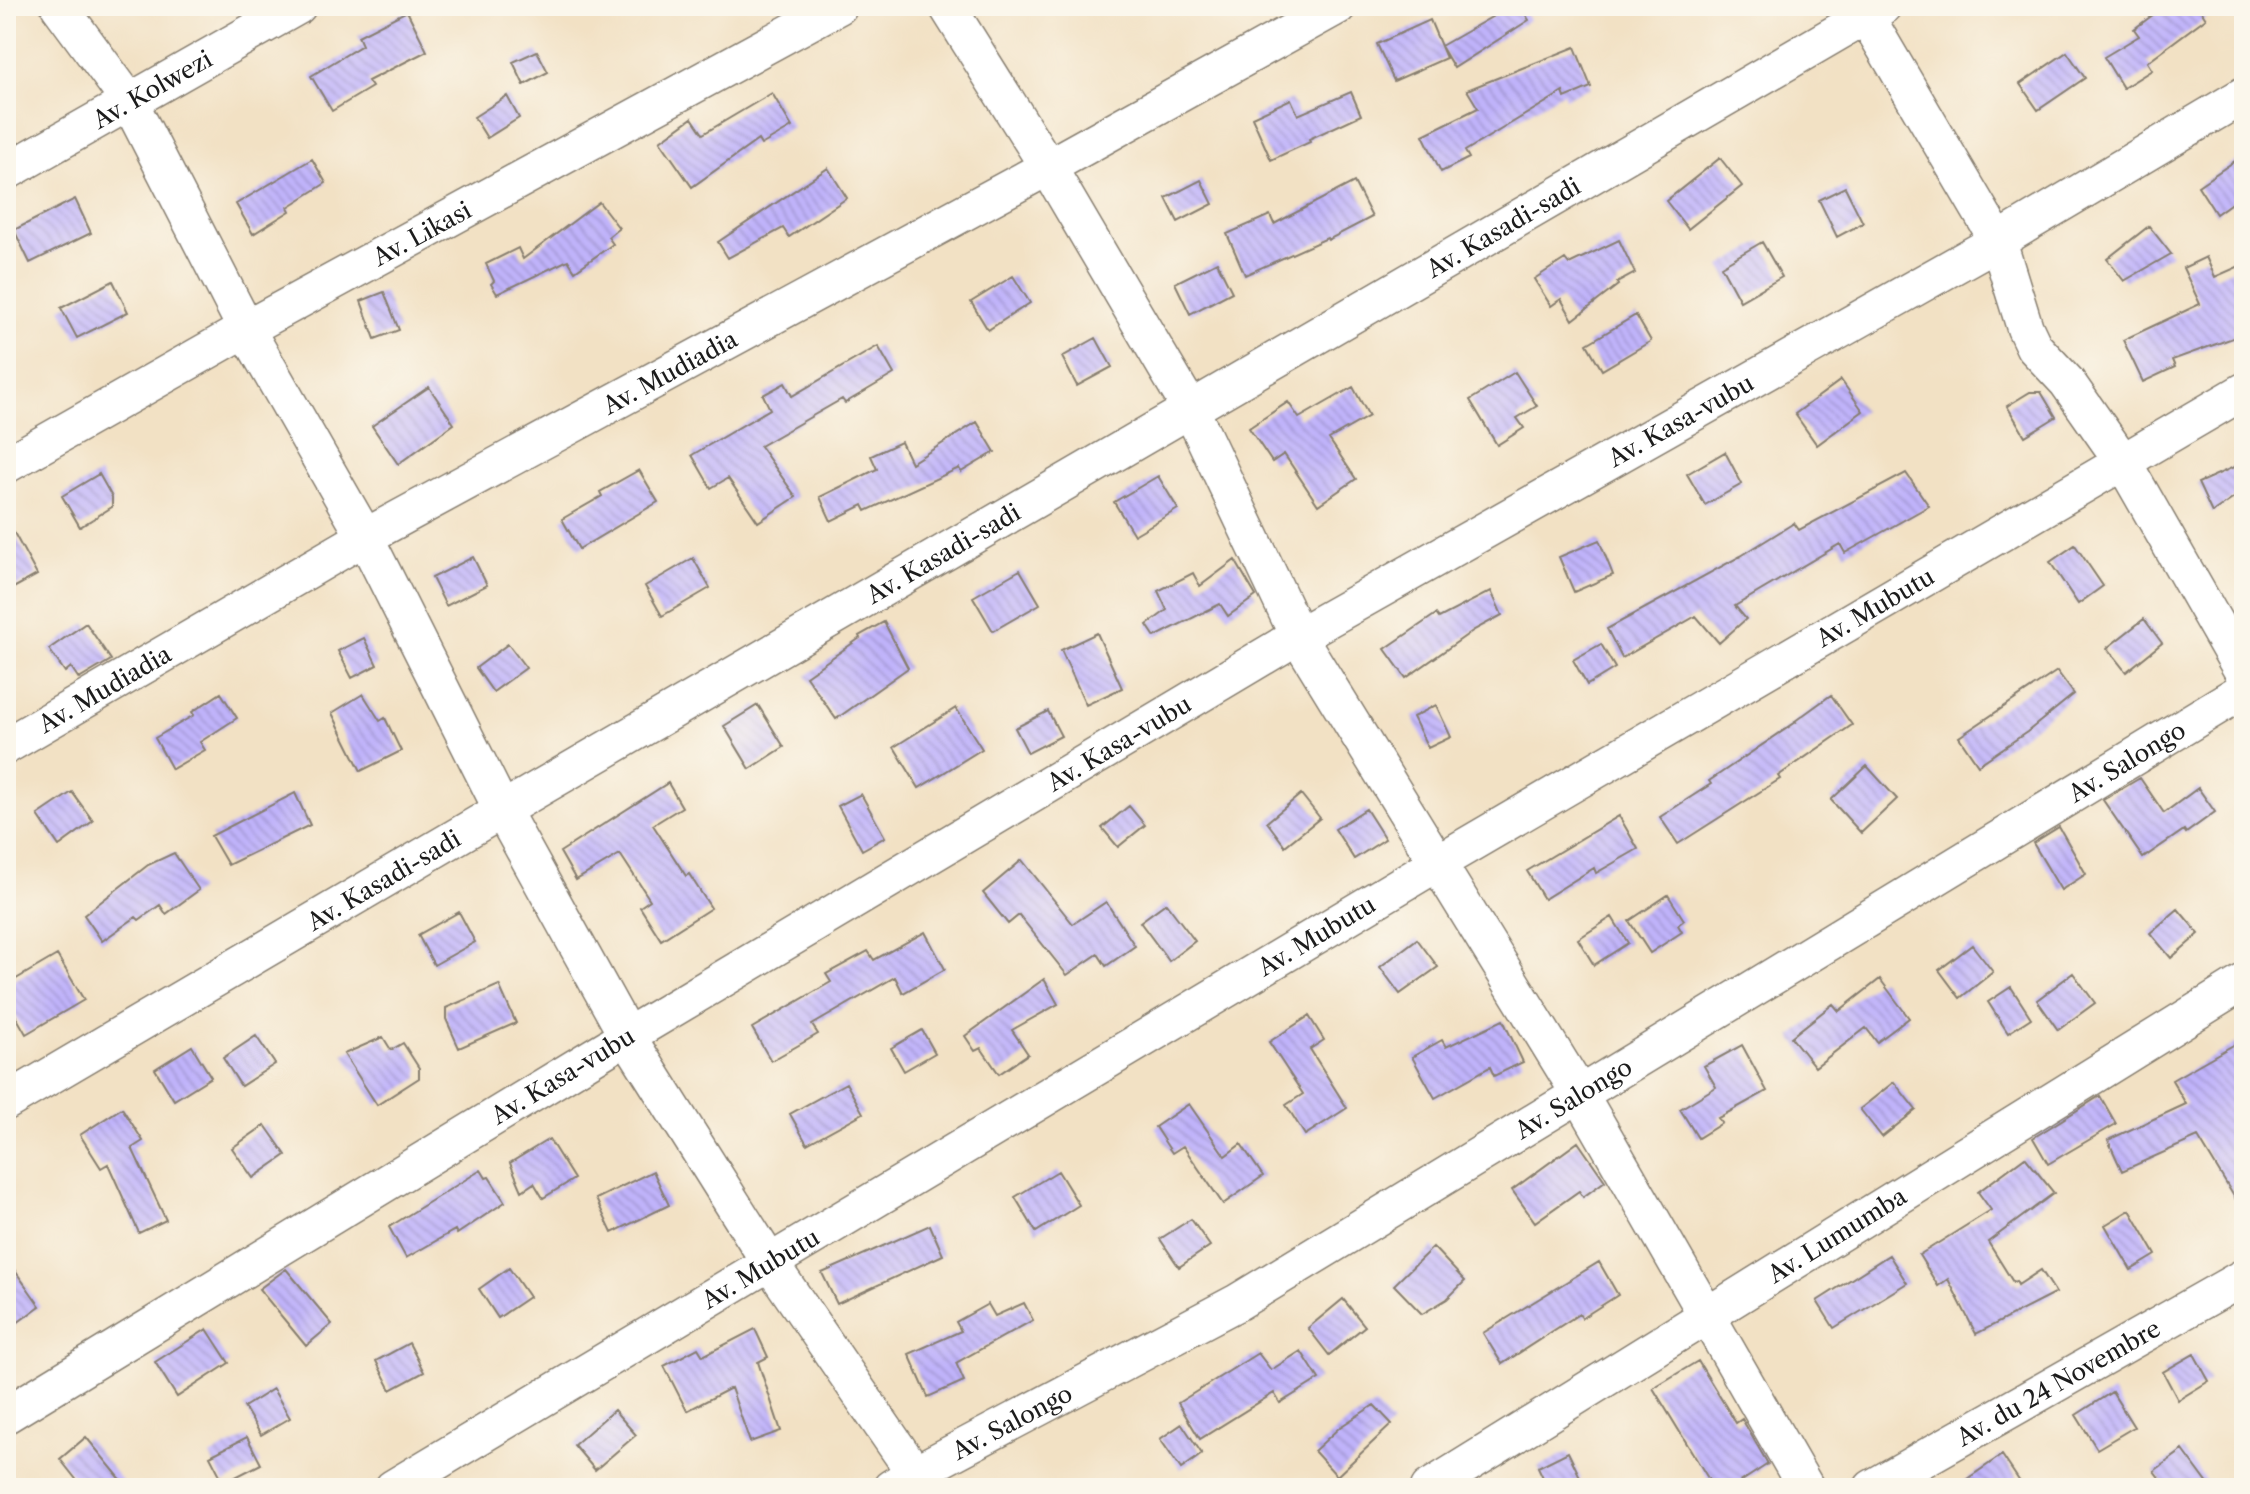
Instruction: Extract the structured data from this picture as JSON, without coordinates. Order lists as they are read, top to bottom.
{
  "streets": {
    "street": [
      "Av. Kolwezi",
      "Av. Kasadi-sadi",
      "Av. Likasi",
      "Av. Mudiadia",
      "Av. Kasa-vubu",
      "Av. Mubutu",
      "Av. Salongo",
      "Av. Lumumba",
      "Av. du 24 Novembre"
    ]
  }
}
